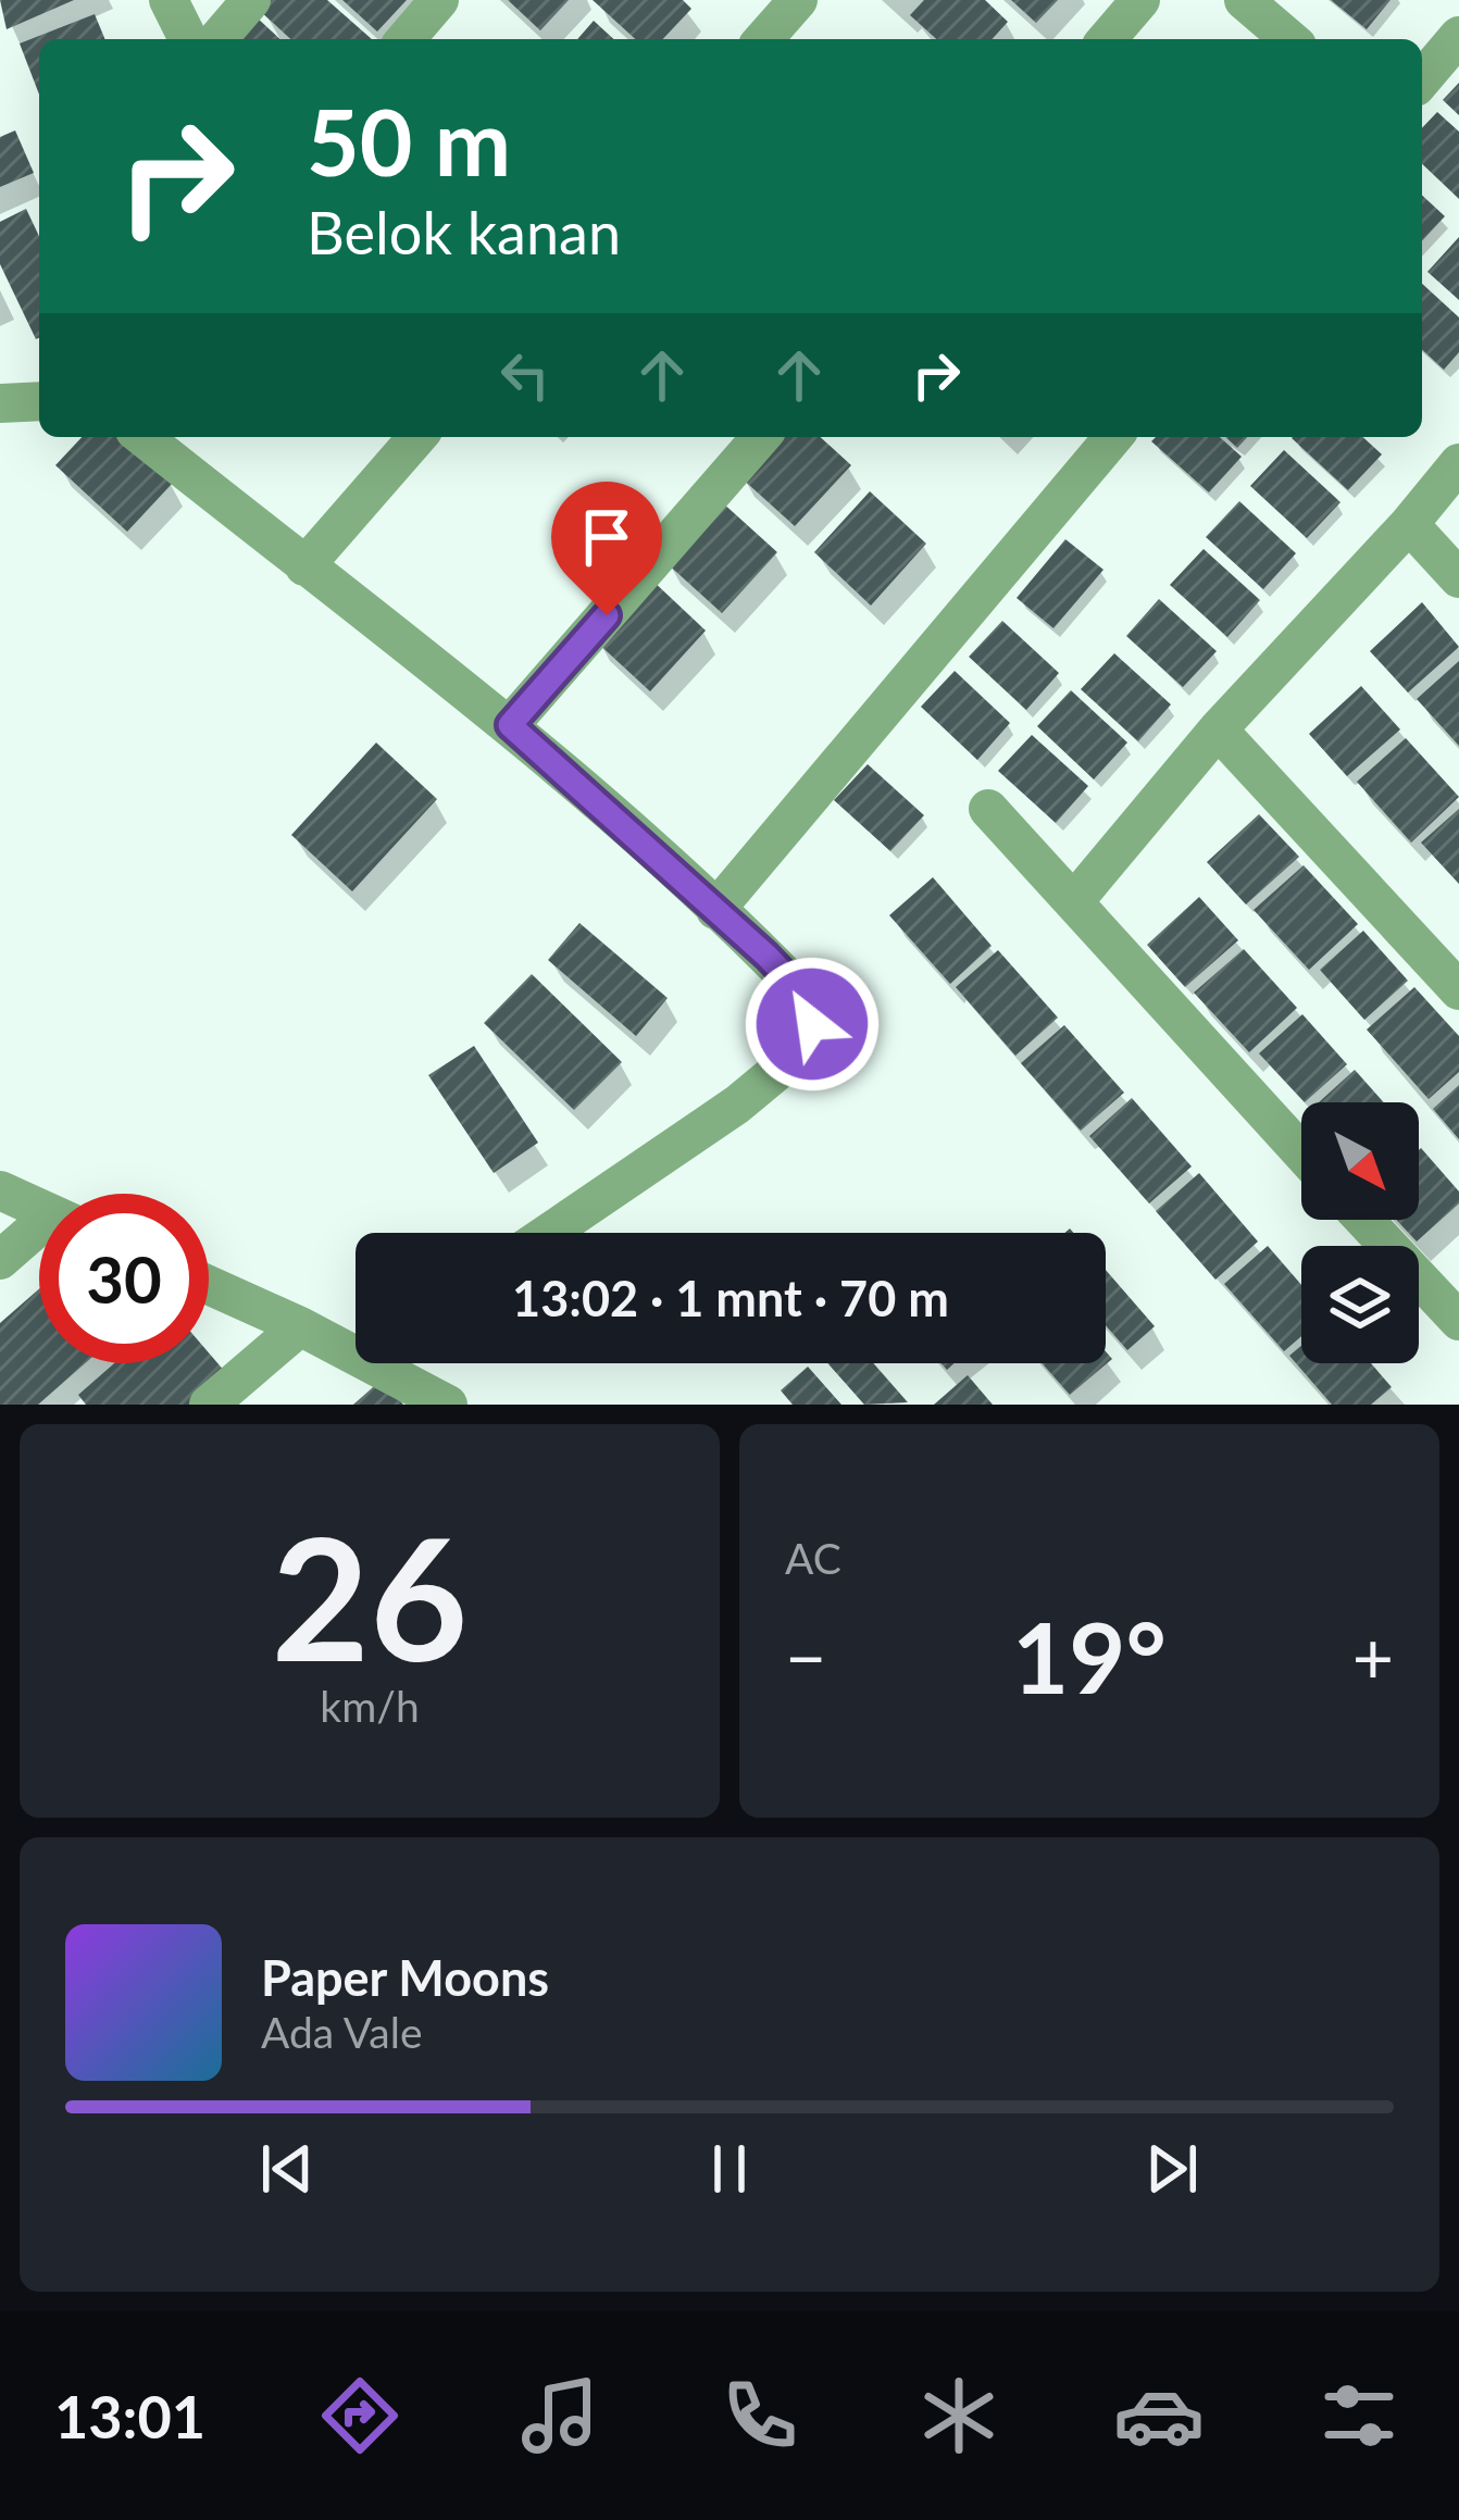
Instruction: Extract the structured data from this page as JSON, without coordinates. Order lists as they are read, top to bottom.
{
  "north": "bottom right",
  "page": {
    "turn": ["50 m", "Belok kanan"],
    "limit": "30",
    "trip": "13:02 · 1 mnt · 70 m",
    "tile": [
      ["26", "km/h"],
      "AC"
    ],
    "heat": ["−", "19°", "+"],
    "song": ["Paper Moons", "Ada Vale"],
    "tabs": "13:01"
  }
}
